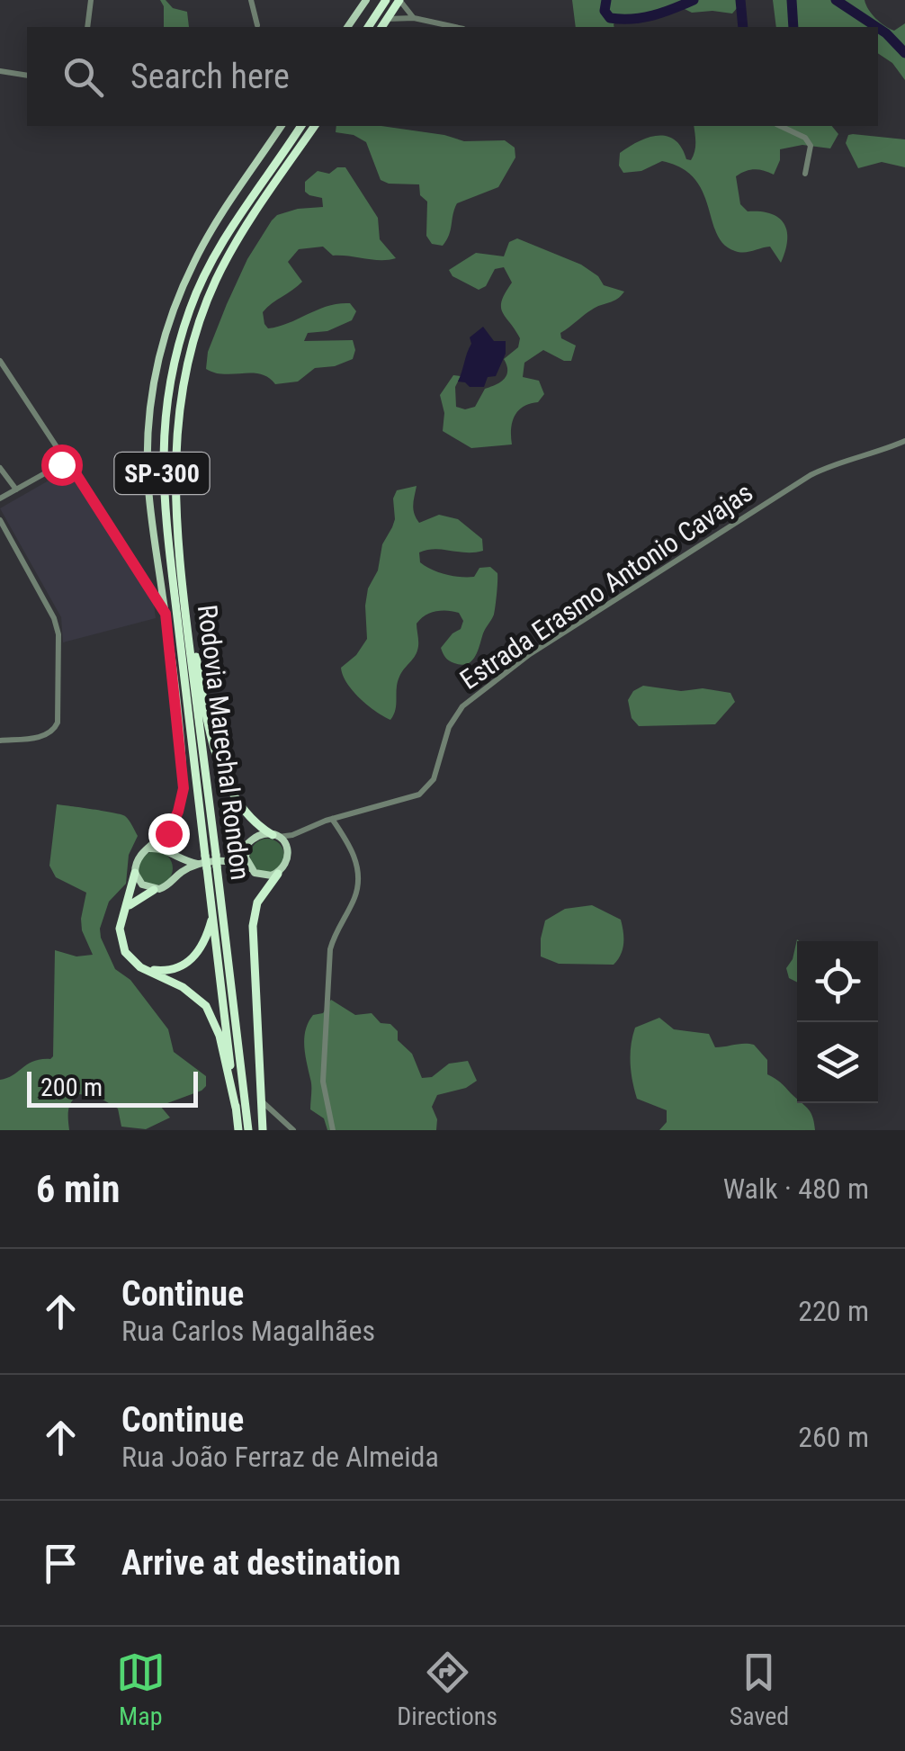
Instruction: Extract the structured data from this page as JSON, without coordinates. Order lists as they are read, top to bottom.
{
  "streets": {
    "highway": ["SP-300", "Rodovia Marechal Rondon"],
    "street": ["Estrada Erasmo Antonio Cavajas"]
  },
  "scale_bar": "200 m",
  "page": {
    "search": "Search here",
    "scale": "200 m",
    "heading": ["6 min", "Walk · 480 m"],
    "list": [
      ["Continue", "Rua Carlos Magalhães", "220 m"],
      ["Continue", "Rua João Ferraz de Almeida", "260 m"],
      "Arrive at destination"
    ],
    "nav": ["Map", "Directions", "Saved"]
  }
}
